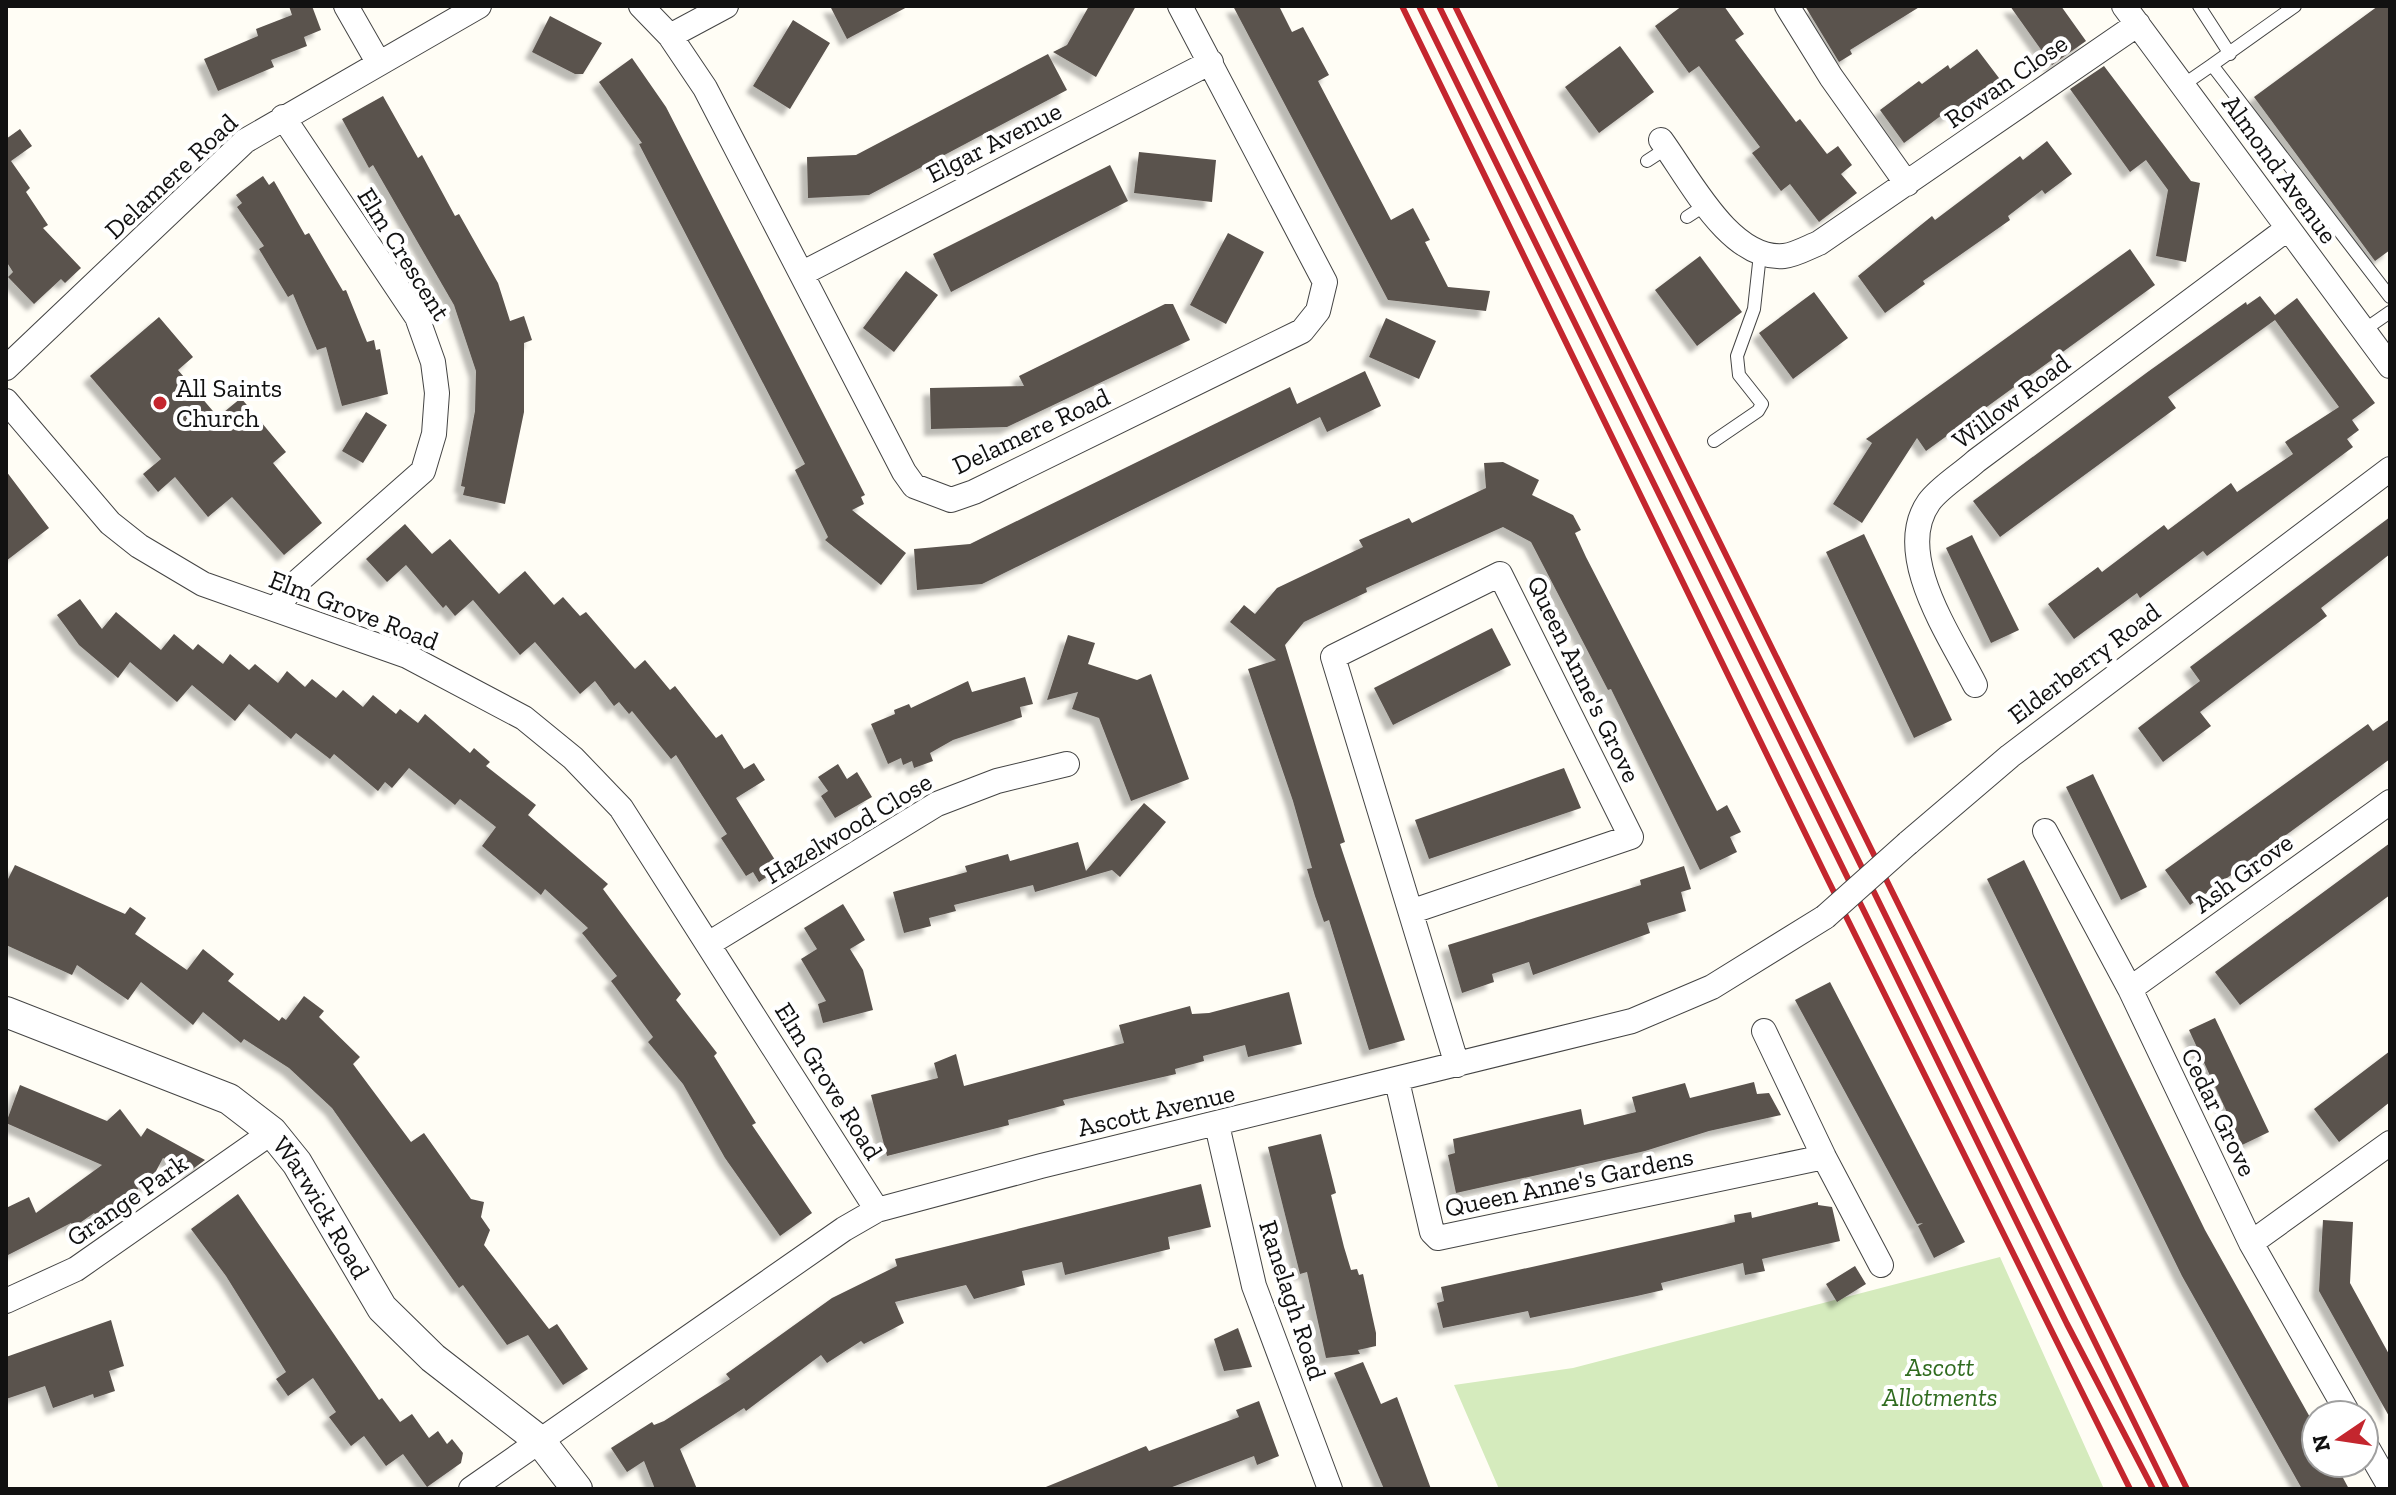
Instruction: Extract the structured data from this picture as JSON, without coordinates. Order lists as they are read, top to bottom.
{
  "streets": {
    "street": [
      "Rowan Close",
      "Elgar Avenue",
      "Almond Avenue",
      "Delamere Road",
      "Elm Crescent",
      "Willow Road",
      "Elm Grove Road",
      "Elderberry Road",
      "Queen Anne's Grove",
      "Hazelwood Close",
      "Ash Grove",
      "Ascott Avenue",
      "Cedar Grove",
      "Queen Anne's Gardens",
      "Grange Park",
      "Warwick Road",
      "Ranelagh Road"
    ]
  },
  "crossings": [
    ["Rowan Close", "Almond Avenue"],
    ["Elgar Avenue", "Delamere Road"],
    ["Almond Avenue", "Willow Road"],
    ["Delamere Road", "Elm Crescent"],
    ["Elm Crescent", "Elm Grove Road"],
    ["Elm Grove Road", "Hazelwood Close"],
    ["Elm Grove Road", "Ascott Avenue"],
    ["Elderberry Road", "Ascott Avenue"],
    ["Queen Anne's Grove", "Ascott Avenue"],
    ["Ash Grove", "Cedar Grove"],
    ["Ascott Avenue", "Queen Anne's Gardens"],
    ["Ascott Avenue", "Warwick Road"],
    ["Ascott Avenue", "Ranelagh Road"],
    ["Grange Park", "Warwick Road"]
  ],
  "parks": ["Ascott Allotments"],
  "places": ["All Saints Church"],
  "north": "left"
}
